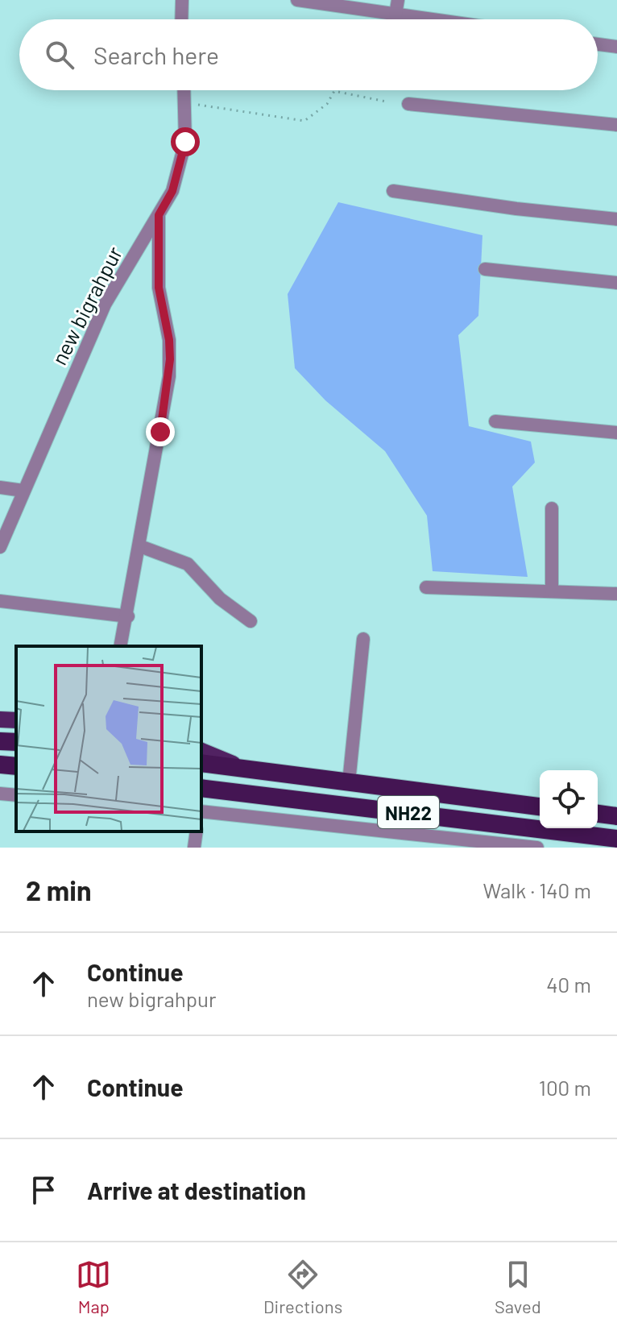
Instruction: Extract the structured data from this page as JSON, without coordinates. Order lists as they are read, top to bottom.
{
  "streets": {
    "highway": ["NH22"],
    "street": ["new bigrahpur"]
  },
  "page": {
    "search": "Search here",
    "heading": ["2 min", "Walk · 140 m"],
    "list": [
      ["Continue", "new bigrahpur", "40 m"],
      ["Continue", "100 m"],
      "Arrive at destination"
    ],
    "nav": ["Map", "Directions", "Saved"]
  }
}
